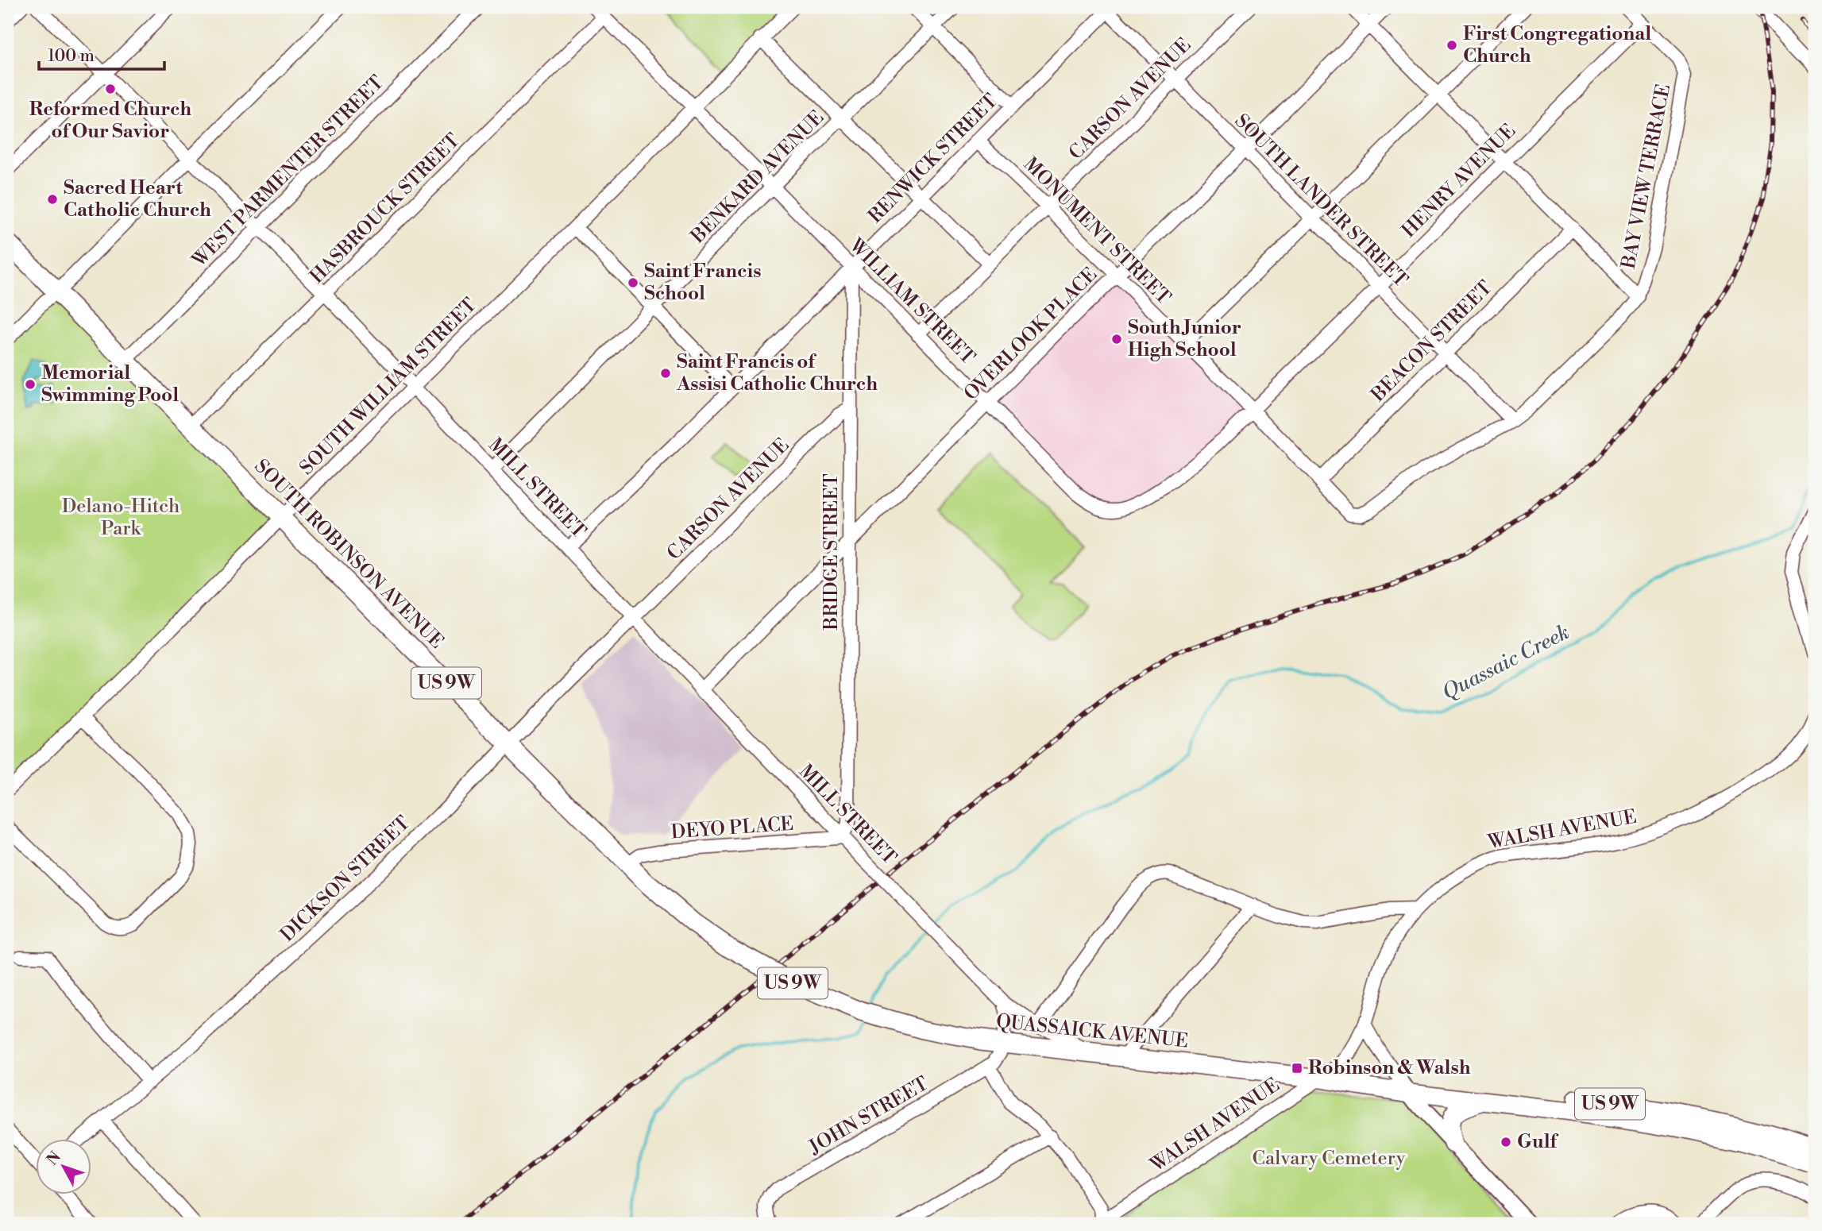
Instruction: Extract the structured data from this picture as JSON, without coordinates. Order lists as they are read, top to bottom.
{
  "streets": {
    "highway": ["SOUTH ROBINSON AVENUE", "US 9W", "QUASSAICK AVENUE"],
    "street": [
      "CARSON AVENUE",
      "RENWICK STREET",
      "WEST PARMENTER STREET",
      "BAY VIEW TERRACE",
      "BENKARD AVENUE",
      "HENRY AVENUE",
      "SOUTH LANDER STREET",
      "HASBROUCK STREET",
      "MONUMENT STREET",
      "WILLIAM STREET",
      "OVERLOOK PLACE",
      "BEACON STREET",
      "SOUTH WILLIAM STREET",
      "MILL STREET",
      "BRIDGE STREET",
      "DEYO PLACE",
      "WALSH AVENUE",
      "DICKSON STREET",
      "JOHN STREET"
    ]
  },
  "crossings": [
    ["CARSON AVENUE", "SOUTH LANDER STREET"],
    ["CARSON AVENUE", "MONUMENT STREET"],
    ["CARSON AVENUE", "WILLIAM STREET"],
    ["CARSON AVENUE", "MILL STREET"],
    ["CARSON AVENUE", "BRIDGE STREET"],
    ["CARSON AVENUE", "DICKSON STREET"],
    ["RENWICK STREET", "SOUTH LANDER STREET"],
    ["RENWICK STREET", "MONUMENT STREET"],
    ["RENWICK STREET", "WILLIAM STREET"],
    ["RENWICK STREET", "MILL STREET"],
    ["RENWICK STREET", "BRIDGE STREET"],
    ["WEST PARMENTER STREET", "MILL STREET"],
    ["WEST PARMENTER STREET", "SOUTH ROBINSON AVENUE"],
    ["BAY VIEW TERRACE", "HENRY AVENUE"],
    ["BAY VIEW TERRACE", "SOUTH LANDER STREET"],
    ["BAY VIEW TERRACE", "MONUMENT STREET"],
    ["BENKARD AVENUE", "WILLIAM STREET"],
    ["BENKARD AVENUE", "MILL STREET"],
    ["HENRY AVENUE", "SOUTH LANDER STREET"],
    ["HENRY AVENUE", "MONUMENT STREET"],
    ["HENRY AVENUE", "WILLIAM STREET"],
    ["SOUTH LANDER STREET", "OVERLOOK PLACE"],
    ["SOUTH LANDER STREET", "BEACON STREET"],
    ["HASBROUCK STREET", "WILLIAM STREET"],
    ["HASBROUCK STREET", "MILL STREET"],
    ["HASBROUCK STREET", "SOUTH ROBINSON AVENUE"],
    ["MONUMENT STREET", "WILLIAM STREET"],
    ["MONUMENT STREET", "OVERLOOK PLACE"],
    ["MONUMENT STREET", "BEACON STREET"],
    ["WILLIAM STREET", "OVERLOOK PLACE"],
    ["WILLIAM STREET", "SOUTH WILLIAM STREET"],
    ["WILLIAM STREET", "BRIDGE STREET"],
    ["OVERLOOK PLACE", "MILL STREET"],
    ["OVERLOOK PLACE", "BRIDGE STREET"],
    ["SOUTH WILLIAM STREET", "MILL STREET"],
    ["SOUTH WILLIAM STREET", "SOUTH ROBINSON AVENUE"],
    ["MILL STREET", "BRIDGE STREET"],
    ["MILL STREET", "DEYO PLACE"],
    ["MILL STREET", "DICKSON STREET"],
    ["MILL STREET", "QUASSAICK AVENUE"],
    ["BRIDGE STREET", "DEYO PLACE"],
    ["SOUTH ROBINSON AVENUE", "DEYO PLACE"],
    ["SOUTH ROBINSON AVENUE", "DICKSON STREET"],
    ["SOUTH ROBINSON AVENUE", "QUASSAICK AVENUE"],
    ["US 9W", "QUASSAICK AVENUE"],
    ["WALSH AVENUE", "QUASSAICK AVENUE"],
    ["QUASSAICK AVENUE", "JOHN STREET"]
  ],
  "water": ["Quassaic Creek"],
  "parks": ["Delano-Hitch Park", "Calvary Cemetery"],
  "places": {
    "other": [
      "First Congregational Church",
      "Reformed Church of Our Savior",
      "Sacred Heart Catholic Church",
      "Saint Francis School",
      "South Junior High School",
      "Saint Francis of Assisi Catholic Church",
      "Memorial Swimming Pool",
      "Gulf"
    ],
    "transit": ["Robinson & Walsh"]
  },
  "scale_bar": "100 m",
  "north": "top left"
}
